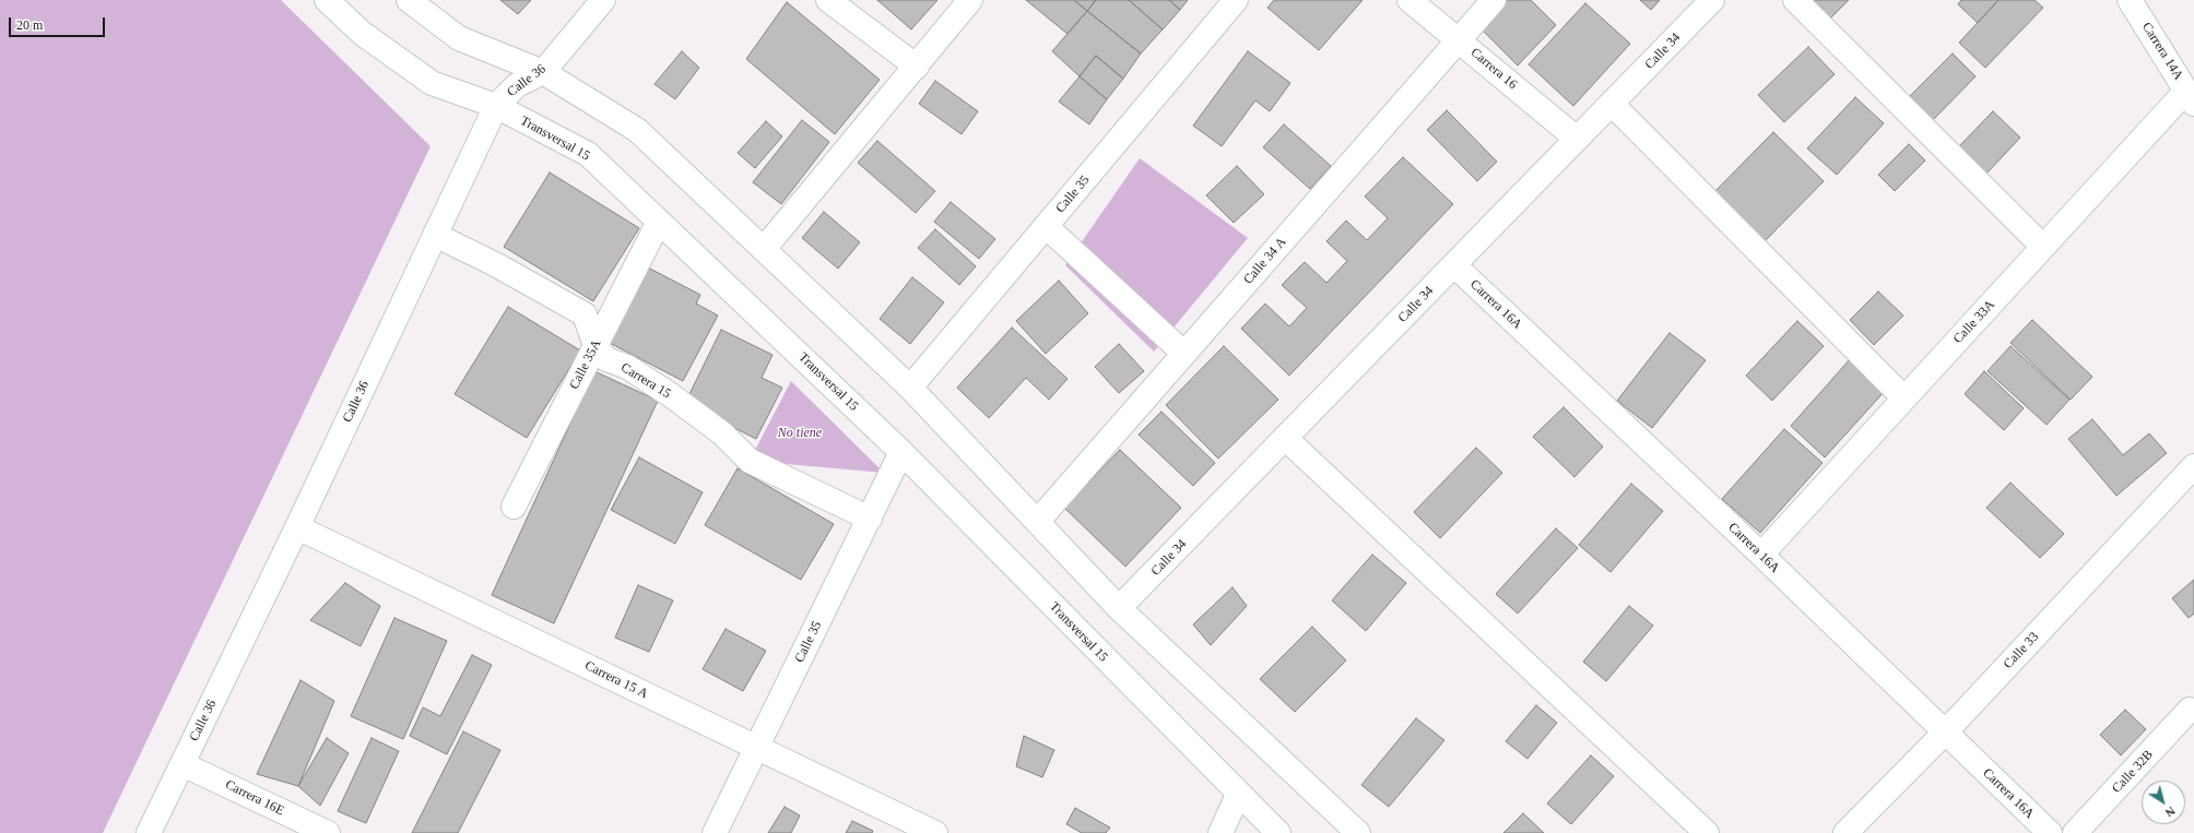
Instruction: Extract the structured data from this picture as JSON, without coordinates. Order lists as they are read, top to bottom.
{
  "streets": {
    "street": [
      "Calle 34",
      "Carrera 14A",
      "Carrera 16",
      "Calle 36",
      "Transversal 15",
      "Calle 35",
      "Calle 34 A",
      "Carrera 16A",
      "Calle 33A",
      "Calle 35A",
      "Carrera 15",
      "Calle 33",
      "Carrera 15 A",
      "Calle 32B",
      "Carrera 16E"
    ]
  },
  "crossings": [
    ["Calle 34", "Carrera 16"],
    ["Calle 34", "Carrera 16A"],
    ["Carrera 14A", "Calle 33A"],
    ["Carrera 16", "Calle 34 A"],
    ["Calle 36", "Transversal 15"],
    ["Calle 36", "Carrera 15"],
    ["Calle 36", "Carrera 15 A"],
    ["Calle 36", "Carrera 16E"],
    ["Transversal 15", "Calle 35"],
    ["Transversal 15", "Calle 35A"],
    ["Calle 35", "Carrera 15"],
    ["Calle 35", "Carrera 15 A"],
    ["Carrera 16A", "Calle 33A"],
    ["Carrera 16A", "Calle 33"],
    ["Calle 35A", "Carrera 15"]
  ],
  "parks": ["No tiene"],
  "scale_bar": "20 m",
  "north": "bottom right"
}
